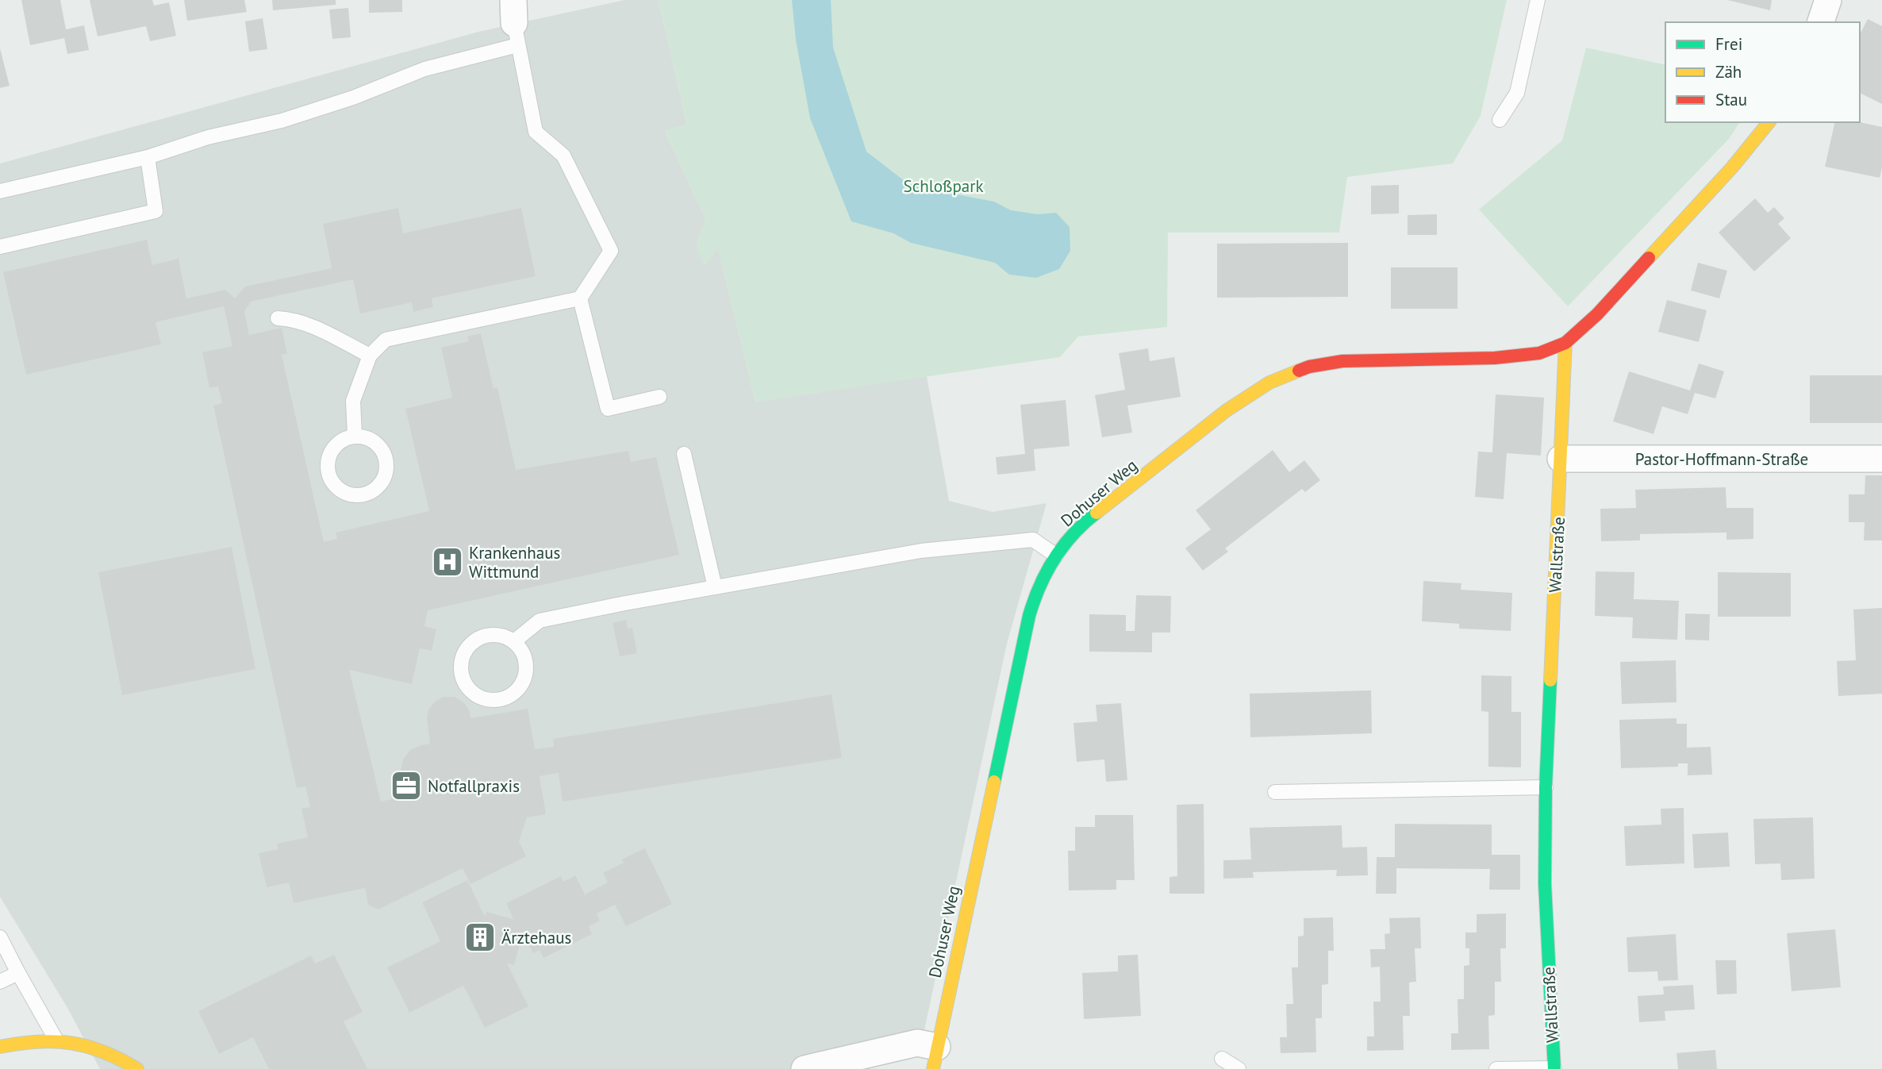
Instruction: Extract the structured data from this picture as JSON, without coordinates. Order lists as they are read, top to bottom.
{
  "streets": {
    "street": ["Pastor-Hoffmann-Straße", "Dohuser Weg", "Wallstraße"]
  },
  "crossings": [
    ["Pastor-Hoffmann-Straße", "Wallstraße"],
    ["Dohuser Weg", "Wallstraße"]
  ],
  "parks": ["Schloßpark"],
  "places": {
    "hospital": ["Krankenhaus Wittmund"],
    "office": ["Notfallpraxis"],
    "building": ["Ärztehaus"]
  },
  "legend": ["Frei", "Zäh", "Stau"]
}
